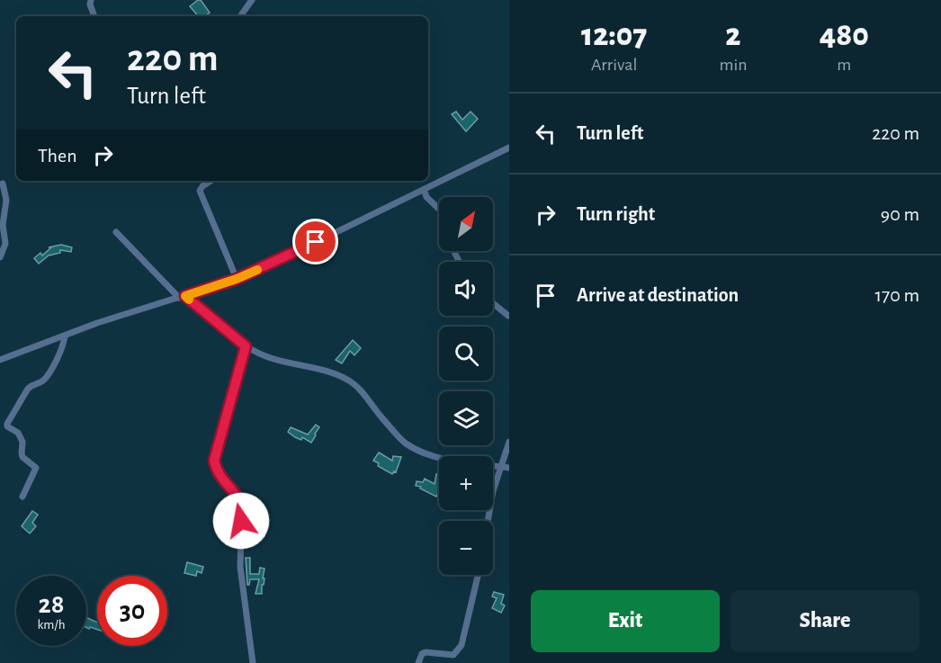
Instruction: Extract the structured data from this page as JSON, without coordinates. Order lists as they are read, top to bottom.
{
  "north": "top right",
  "page": {
    "eta": [
      "12:07",
      "Arrival",
      "2",
      "min",
      "480",
      "m"
    ],
    "turn": ["220 m", "Turn left"],
    "list": [
      {
        "name": "Turn left",
        "value": "220 m"
      },
      {
        "name": "Turn right",
        "value": "90 m"
      },
      {
        "name": "Arrive at destination",
        "value": "170 m"
      }
    ],
    "then": "Then",
    "map_buttons": ["+", "−"],
    "speed": "28 km/h",
    "limit": "30",
    "buttons": ["Exit", "Share"]
  }
}
